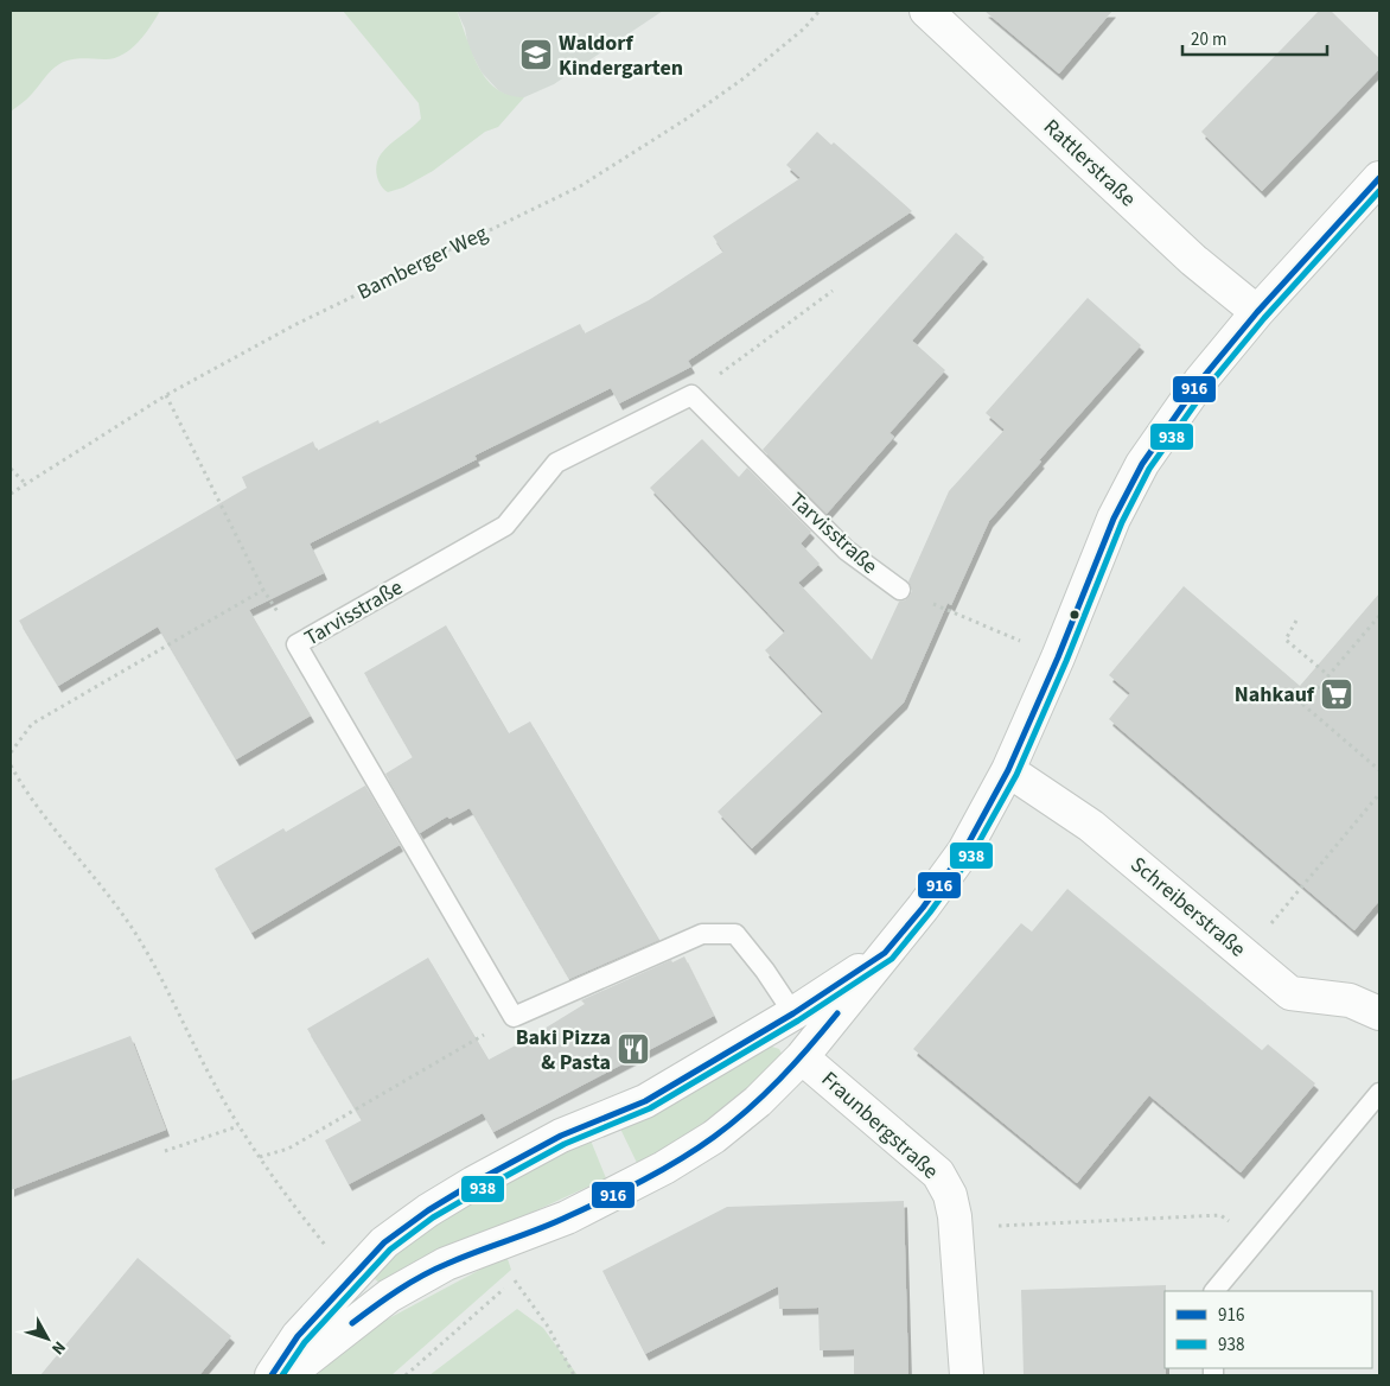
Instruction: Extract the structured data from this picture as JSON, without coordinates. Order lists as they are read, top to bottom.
{
  "streets": {
    "street": ["Rattlerstraße", "Schreiberstraße", "Fraunbergstraße"],
    "lane": ["Tarvisstraße"],
    "path": ["Bamberger Weg"]
  },
  "places": {
    "school or university": ["Waldorf Kindergarten"],
    "supermarket": ["Nahkauf"],
    "restaurant": ["Baki Pizza & Pasta"]
  },
  "lines": ["transit line 916", "transit line 938"],
  "legend": ["916", "938"],
  "scale_bar": "20 m",
  "north": "bottom right"
}
